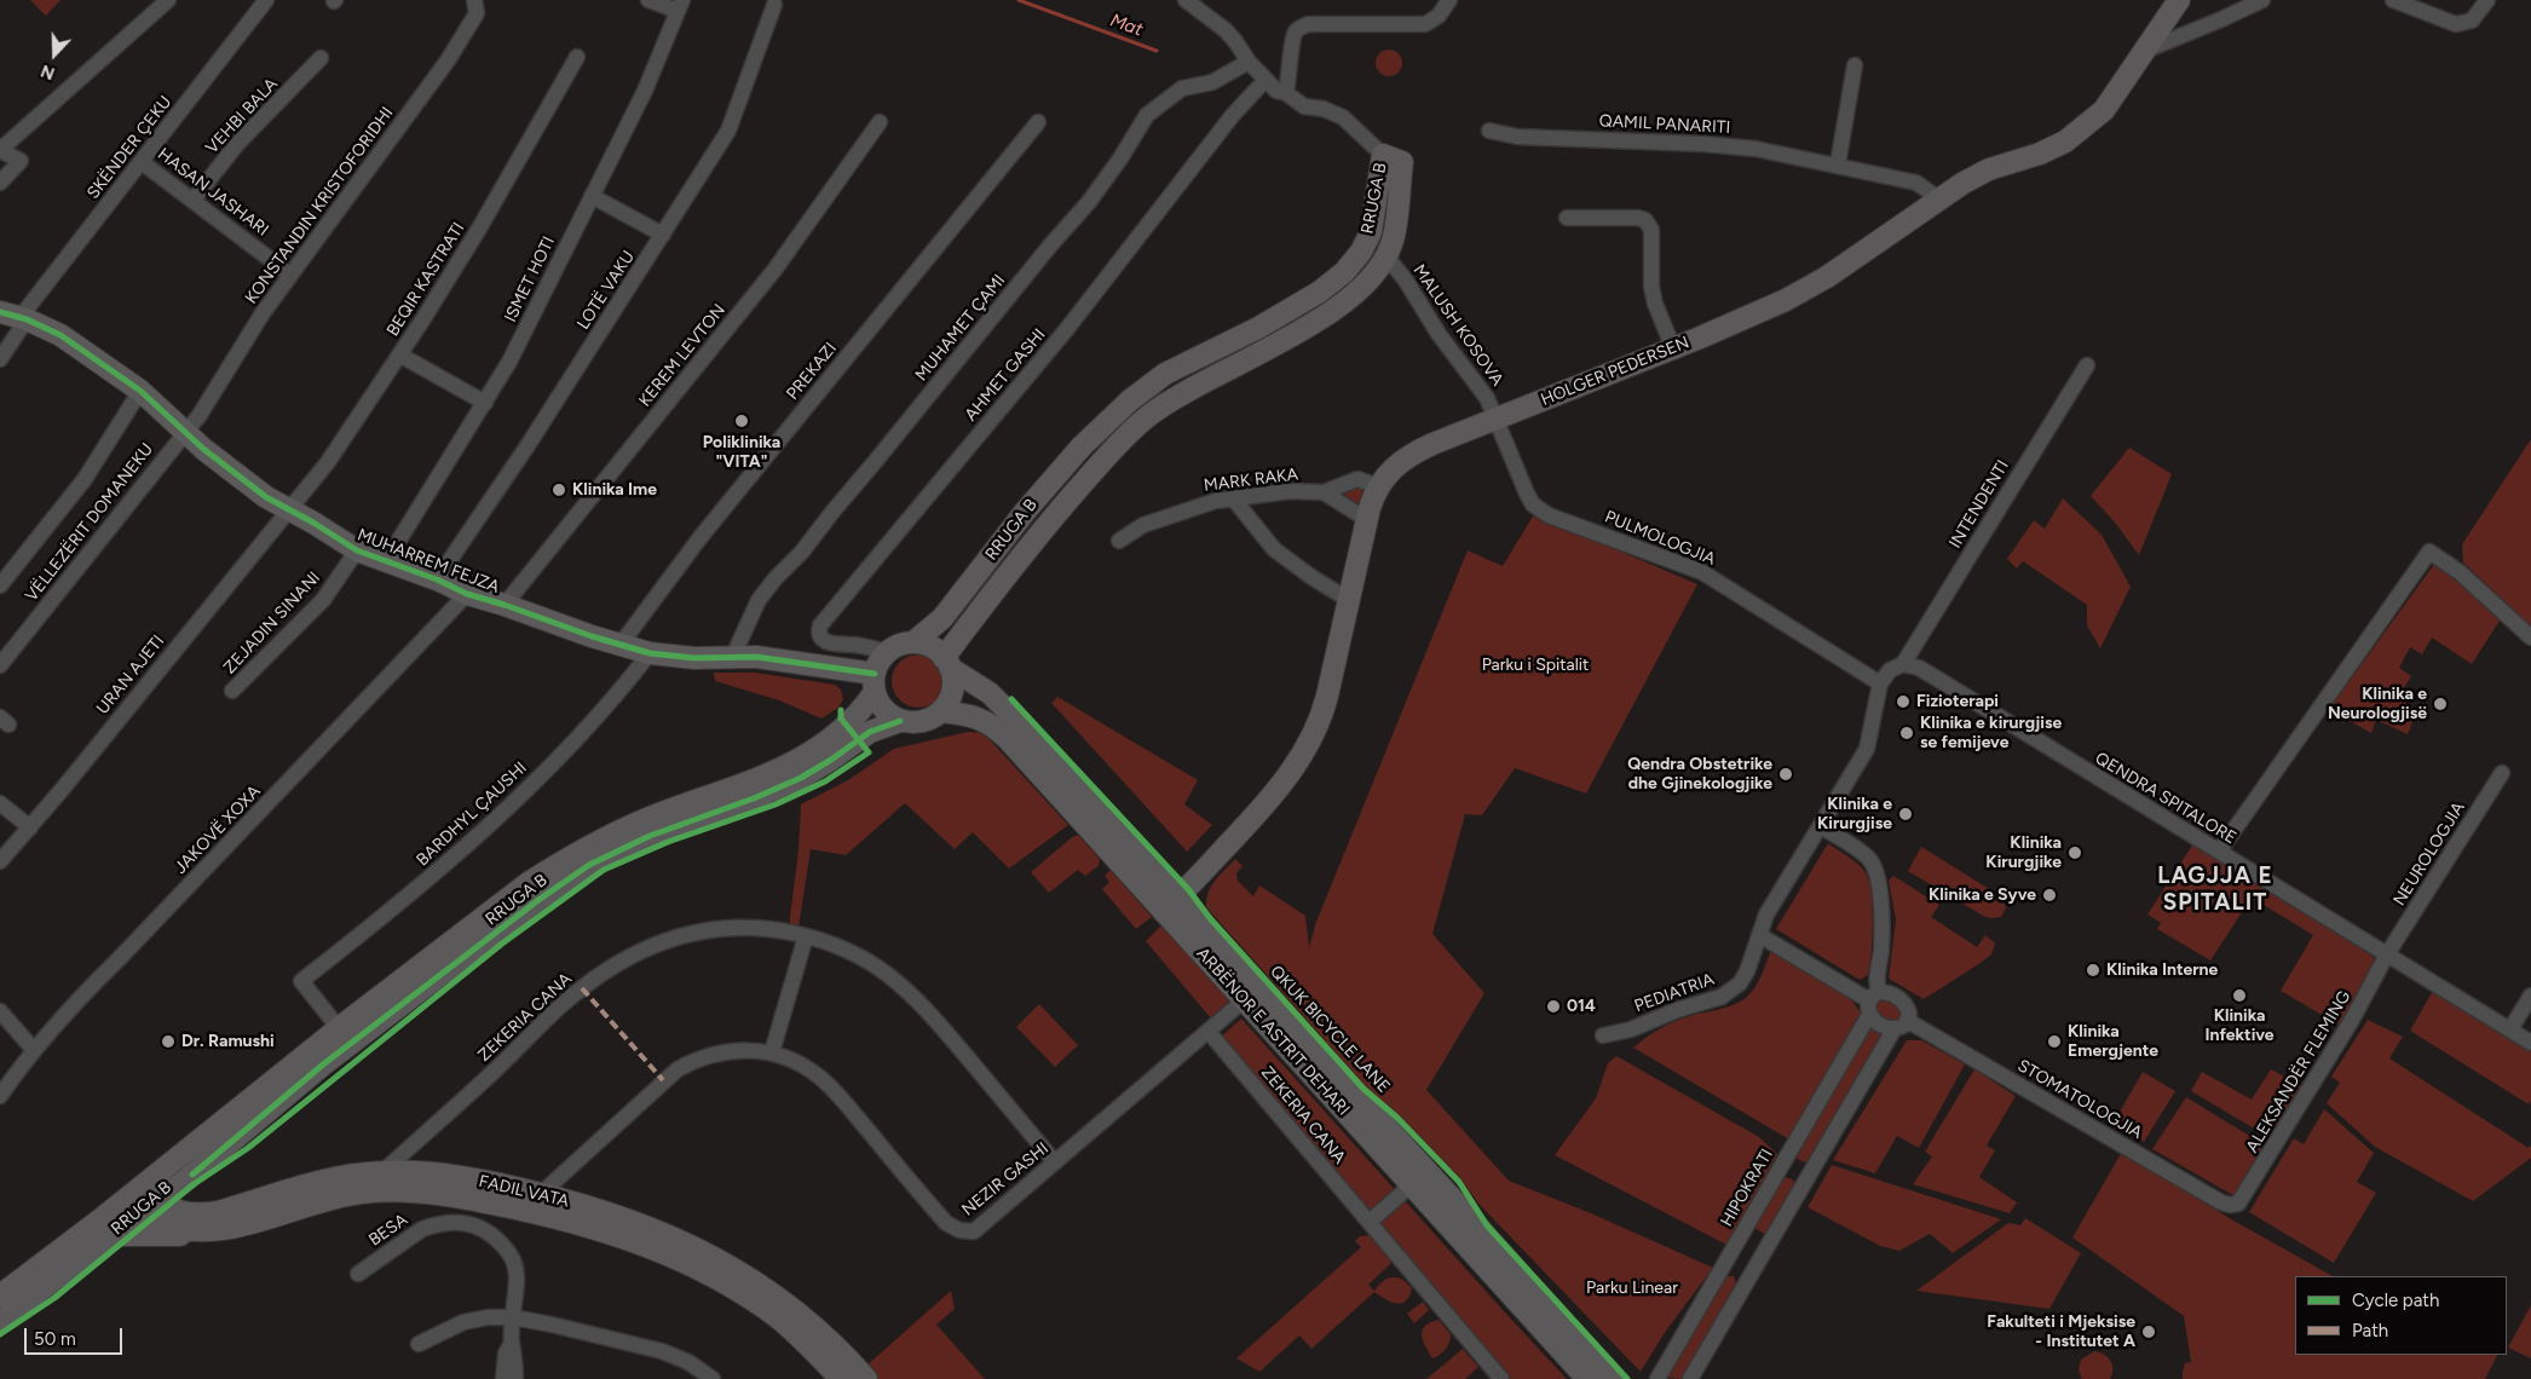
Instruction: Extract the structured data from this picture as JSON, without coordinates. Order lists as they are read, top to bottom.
{
  "streets": {
    "main road": [
      "RRUGA B",
      "HOLGER PEDERSEN",
      "MUHARREM FEJZA",
      "ARBËNOR E ASTRIT DEHARI",
      "FADIL VATA"
    ],
    "street": [
      "VEHBI BALA",
      "QAMIL PANARITI",
      "SKËNDER ÇEKU",
      "HASAN JASHARI",
      "KONSTANDIN KRISTOFORIDHI",
      "BEQIR KASTRATI",
      "ISMET HOTI",
      "LOTË VAKU",
      "MALUSH KOSOVA",
      "MUHAMET ÇAMI",
      "KEREM LEVTON",
      "PREKAZI",
      "AHMET GASHI",
      "MARK RAKA",
      "INTENDENTI",
      "VËLLEZËRIT DOMANEKU",
      "PULMOLOGJIA",
      "ZEJADIN SINANI",
      "URAN AJETI",
      "QENDRA SPITALORE",
      "BARDHYL ÇAUSHI",
      "JAKOVË XOXA",
      "NEUROLOGJIA",
      "PEDIATRIA",
      "ZEKERIA CANA",
      "ALEKSANDËR FLEMING",
      "STOMATOLOGJIA",
      "NEZIR GASHI",
      "HIPOKRATI",
      "BESA"
    ],
    "cycle path": ["QKUK BICYCLE LANE"]
  },
  "crossings": [
    ["VEHBI BALA", "HASAN JASHARI"],
    ["QAMIL PANARITI", "HOLGER PEDERSEN"],
    ["SKËNDER ÇEKU", "HASAN JASHARI"],
    ["SKËNDER ÇEKU", "MUHARREM FEJZA"],
    ["HASAN JASHARI", "KONSTANDIN KRISTOFORIDHI"],
    ["RRUGA B", "MALUSH KOSOVA"],
    ["RRUGA B", "AHMET GASHI"],
    ["RRUGA B", "MUHARREM FEJZA"],
    ["RRUGA B", "BARDHYL ÇAUSHI"],
    ["RRUGA B", "ARBËNOR E ASTRIT DEHARI"],
    ["RRUGA B", "FADIL VATA"],
    ["KONSTANDIN KRISTOFORIDHI", "VËLLEZËRIT DOMANEKU"],
    ["KONSTANDIN KRISTOFORIDHI", "MUHARREM FEJZA"],
    ["BEQIR KASTRATI", "MUHARREM FEJZA"],
    ["BEQIR KASTRATI", "URAN AJETI"],
    ["ISMET HOTI", "MUHARREM FEJZA"],
    ["LOTË VAKU", "MUHARREM FEJZA"],
    ["MALUSH KOSOVA", "HOLGER PEDERSEN"],
    ["MALUSH KOSOVA", "PULMOLOGJIA"],
    ["MUHAMET ÇAMI", "MUHARREM FEJZA"],
    ["KEREM LEVTON", "MUHARREM FEJZA"],
    ["PREKAZI", "MUHARREM FEJZA"],
    ["HOLGER PEDERSEN", "MARK RAKA"],
    ["HOLGER PEDERSEN", "PULMOLOGJIA"],
    ["HOLGER PEDERSEN", "ARBËNOR E ASTRIT DEHARI"],
    ["AHMET GASHI", "MUHARREM FEJZA"],
    ["AHMET GASHI", "ARBËNOR E ASTRIT DEHARI"],
    ["INTENDENTI", "PULMOLOGJIA"],
    ["INTENDENTI", "QENDRA SPITALORE"],
    ["INTENDENTI", "PEDIATRIA"],
    ["VËLLEZËRIT DOMANEKU", "MUHARREM FEJZA"],
    ["PULMOLOGJIA", "PEDIATRIA"],
    ["MUHARREM FEJZA", "ZEJADIN SINANI"],
    ["MUHARREM FEJZA", "URAN AJETI"],
    ["MUHARREM FEJZA", "BARDHYL ÇAUSHI"],
    ["MUHARREM FEJZA", "JAKOVË XOXA"],
    ["MUHARREM FEJZA", "ARBËNOR E ASTRIT DEHARI"],
    ["QENDRA SPITALORE", "NEUROLOGJIA"],
    ["QENDRA SPITALORE", "ALEKSANDËR FLEMING"],
    ["NEUROLOGJIA", "ALEKSANDËR FLEMING"],
    ["ZEKERIA CANA", "NEZIR GASHI"],
    ["ZEKERIA CANA", "FADIL VATA"],
    ["ARBËNOR E ASTRIT DEHARI", "NEZIR GASHI"],
    ["ALEKSANDËR FLEMING", "STOMATOLOGJIA"],
    ["STOMATOLOGJIA", "HIPOKRATI"],
    ["NEZIR GASHI", "FADIL VATA"]
  ],
  "districts": ["LAGJJA E SPITALIT"],
  "water": ["Mat"],
  "parks": ["Parku i Spitalit", "Parku Linear"],
  "places": [
    "Poliklinika \"VITA\"",
    "Klinika Ime",
    "Fizioterapi",
    "Klinika e Neurologjisë",
    "Klinika e kirurgjise se femijeve",
    "Qendra Obstetrike dhe Gjinekologjike",
    "Klinika e Kirurgjise",
    "Klinika Kirurgjike",
    "Klinika e Syve",
    "Klinika Interne",
    "Klinika Infektive",
    "014",
    "Dr. Ramushi",
    "Klinika Emergjente",
    "Fakulteti i Mjeksise - Institutet A"
  ],
  "legend": ["Cycle path", "Path"],
  "scale_bar": "50 m",
  "north": "bottom"
}
